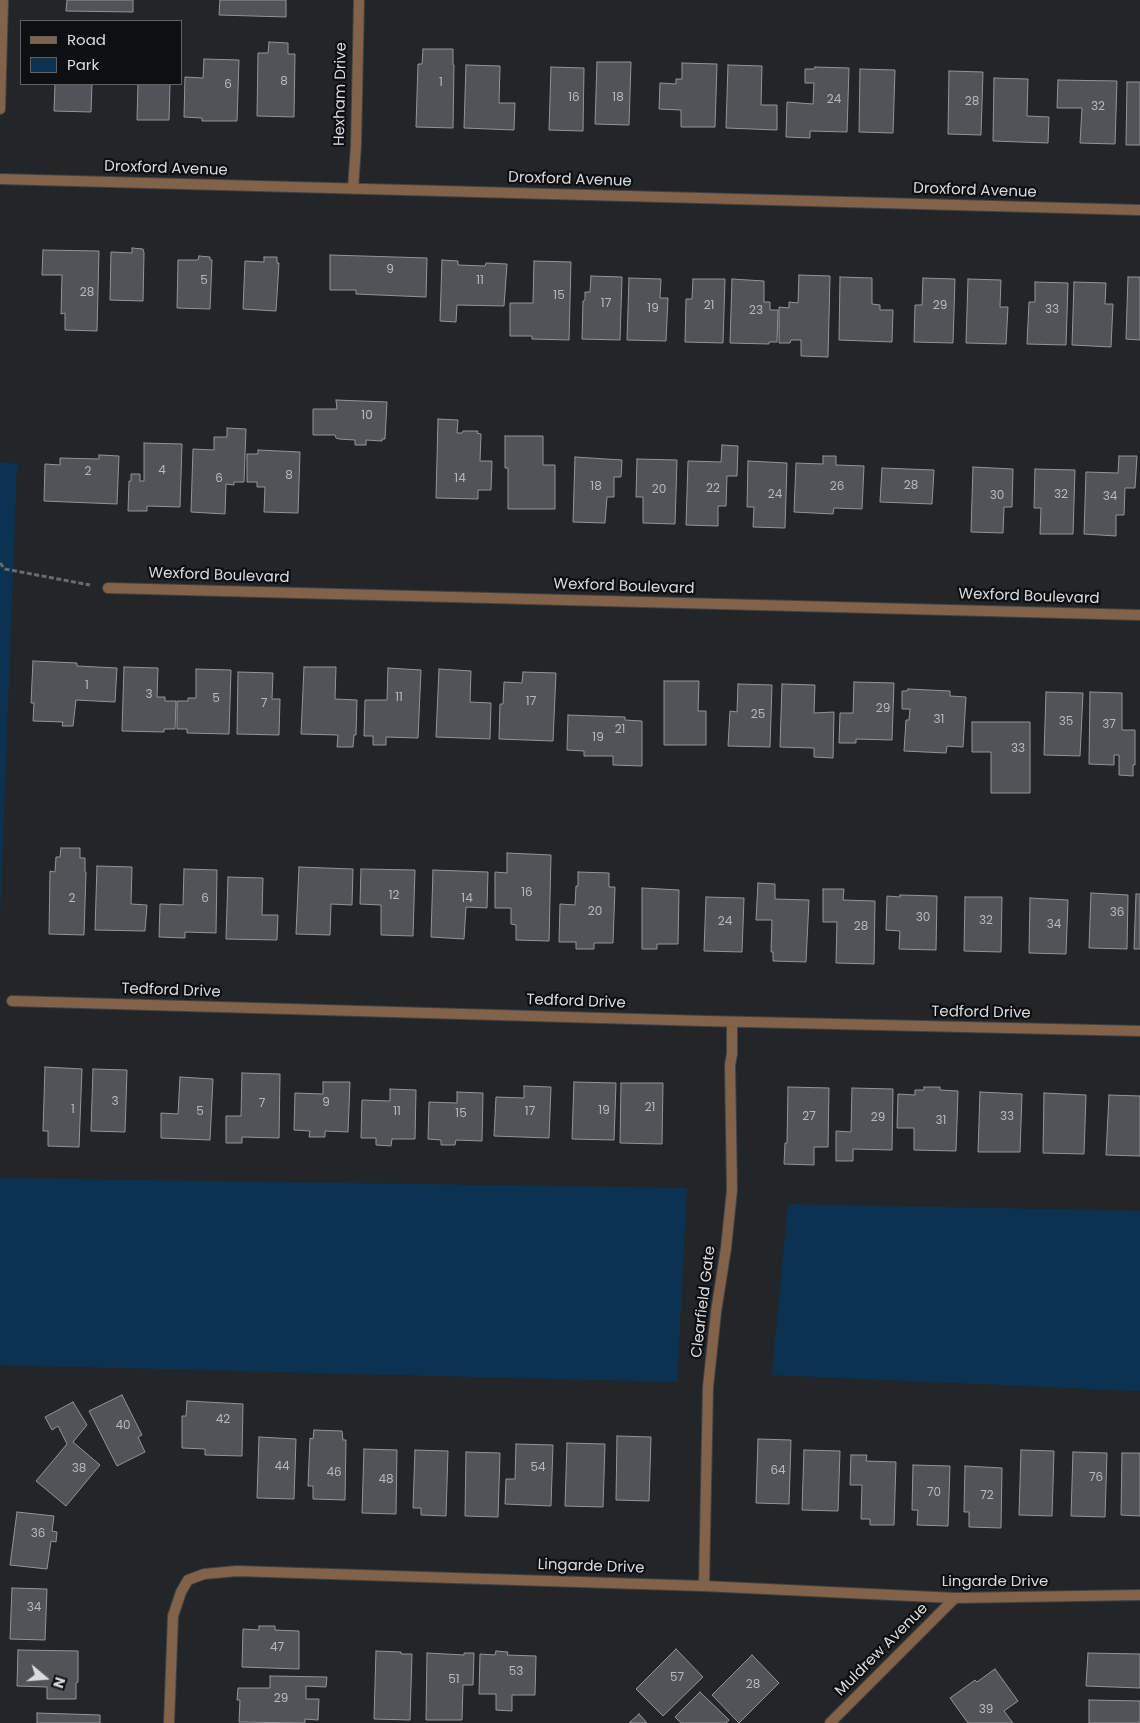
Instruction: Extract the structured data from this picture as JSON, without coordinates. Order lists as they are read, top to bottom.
{
  "streets": {
    "street": [
      "Hexham Drive",
      "Droxford Avenue",
      "Wexford Boulevard",
      "Tedford Drive",
      "Clearfield Gate",
      "Lingarde Drive",
      "Muldrew Avenue"
    ]
  },
  "crossings": [
    ["Hexham Drive", "Droxford Avenue"],
    ["Tedford Drive", "Clearfield Gate"],
    ["Clearfield Gate", "Lingarde Drive"],
    ["Lingarde Drive", "Muldrew Avenue"]
  ],
  "house_numbers": [
    "8",
    "1",
    "6",
    "16",
    "18",
    "24",
    "28",
    "32",
    "9",
    "5",
    "11",
    "28",
    "15",
    "17",
    "21",
    "29",
    "19",
    "33",
    "23",
    "10",
    "4",
    "2",
    "8",
    "6",
    "14",
    "28",
    "18",
    "26",
    "22",
    "20",
    "24",
    "32",
    "30",
    "34",
    "1",
    "3",
    "11",
    "5",
    "17",
    "7",
    "29",
    "25",
    "31",
    "35",
    "37",
    "21",
    "19",
    "33",
    "16",
    "12",
    "2",
    "6",
    "14",
    "20",
    "36",
    "30",
    "32",
    "24",
    "34",
    "28",
    "3",
    "9",
    "7",
    "21",
    "1",
    "19",
    "5",
    "11",
    "17",
    "15",
    "27",
    "33",
    "29",
    "31",
    "42",
    "40",
    "44",
    "54",
    "38",
    "64",
    "46",
    "76",
    "48",
    "70",
    "72",
    "36",
    "34",
    "47",
    "53",
    "57",
    "51",
    "28",
    "29",
    "39"
  ],
  "legend": ["Road", "Park"],
  "north": "right"
}
